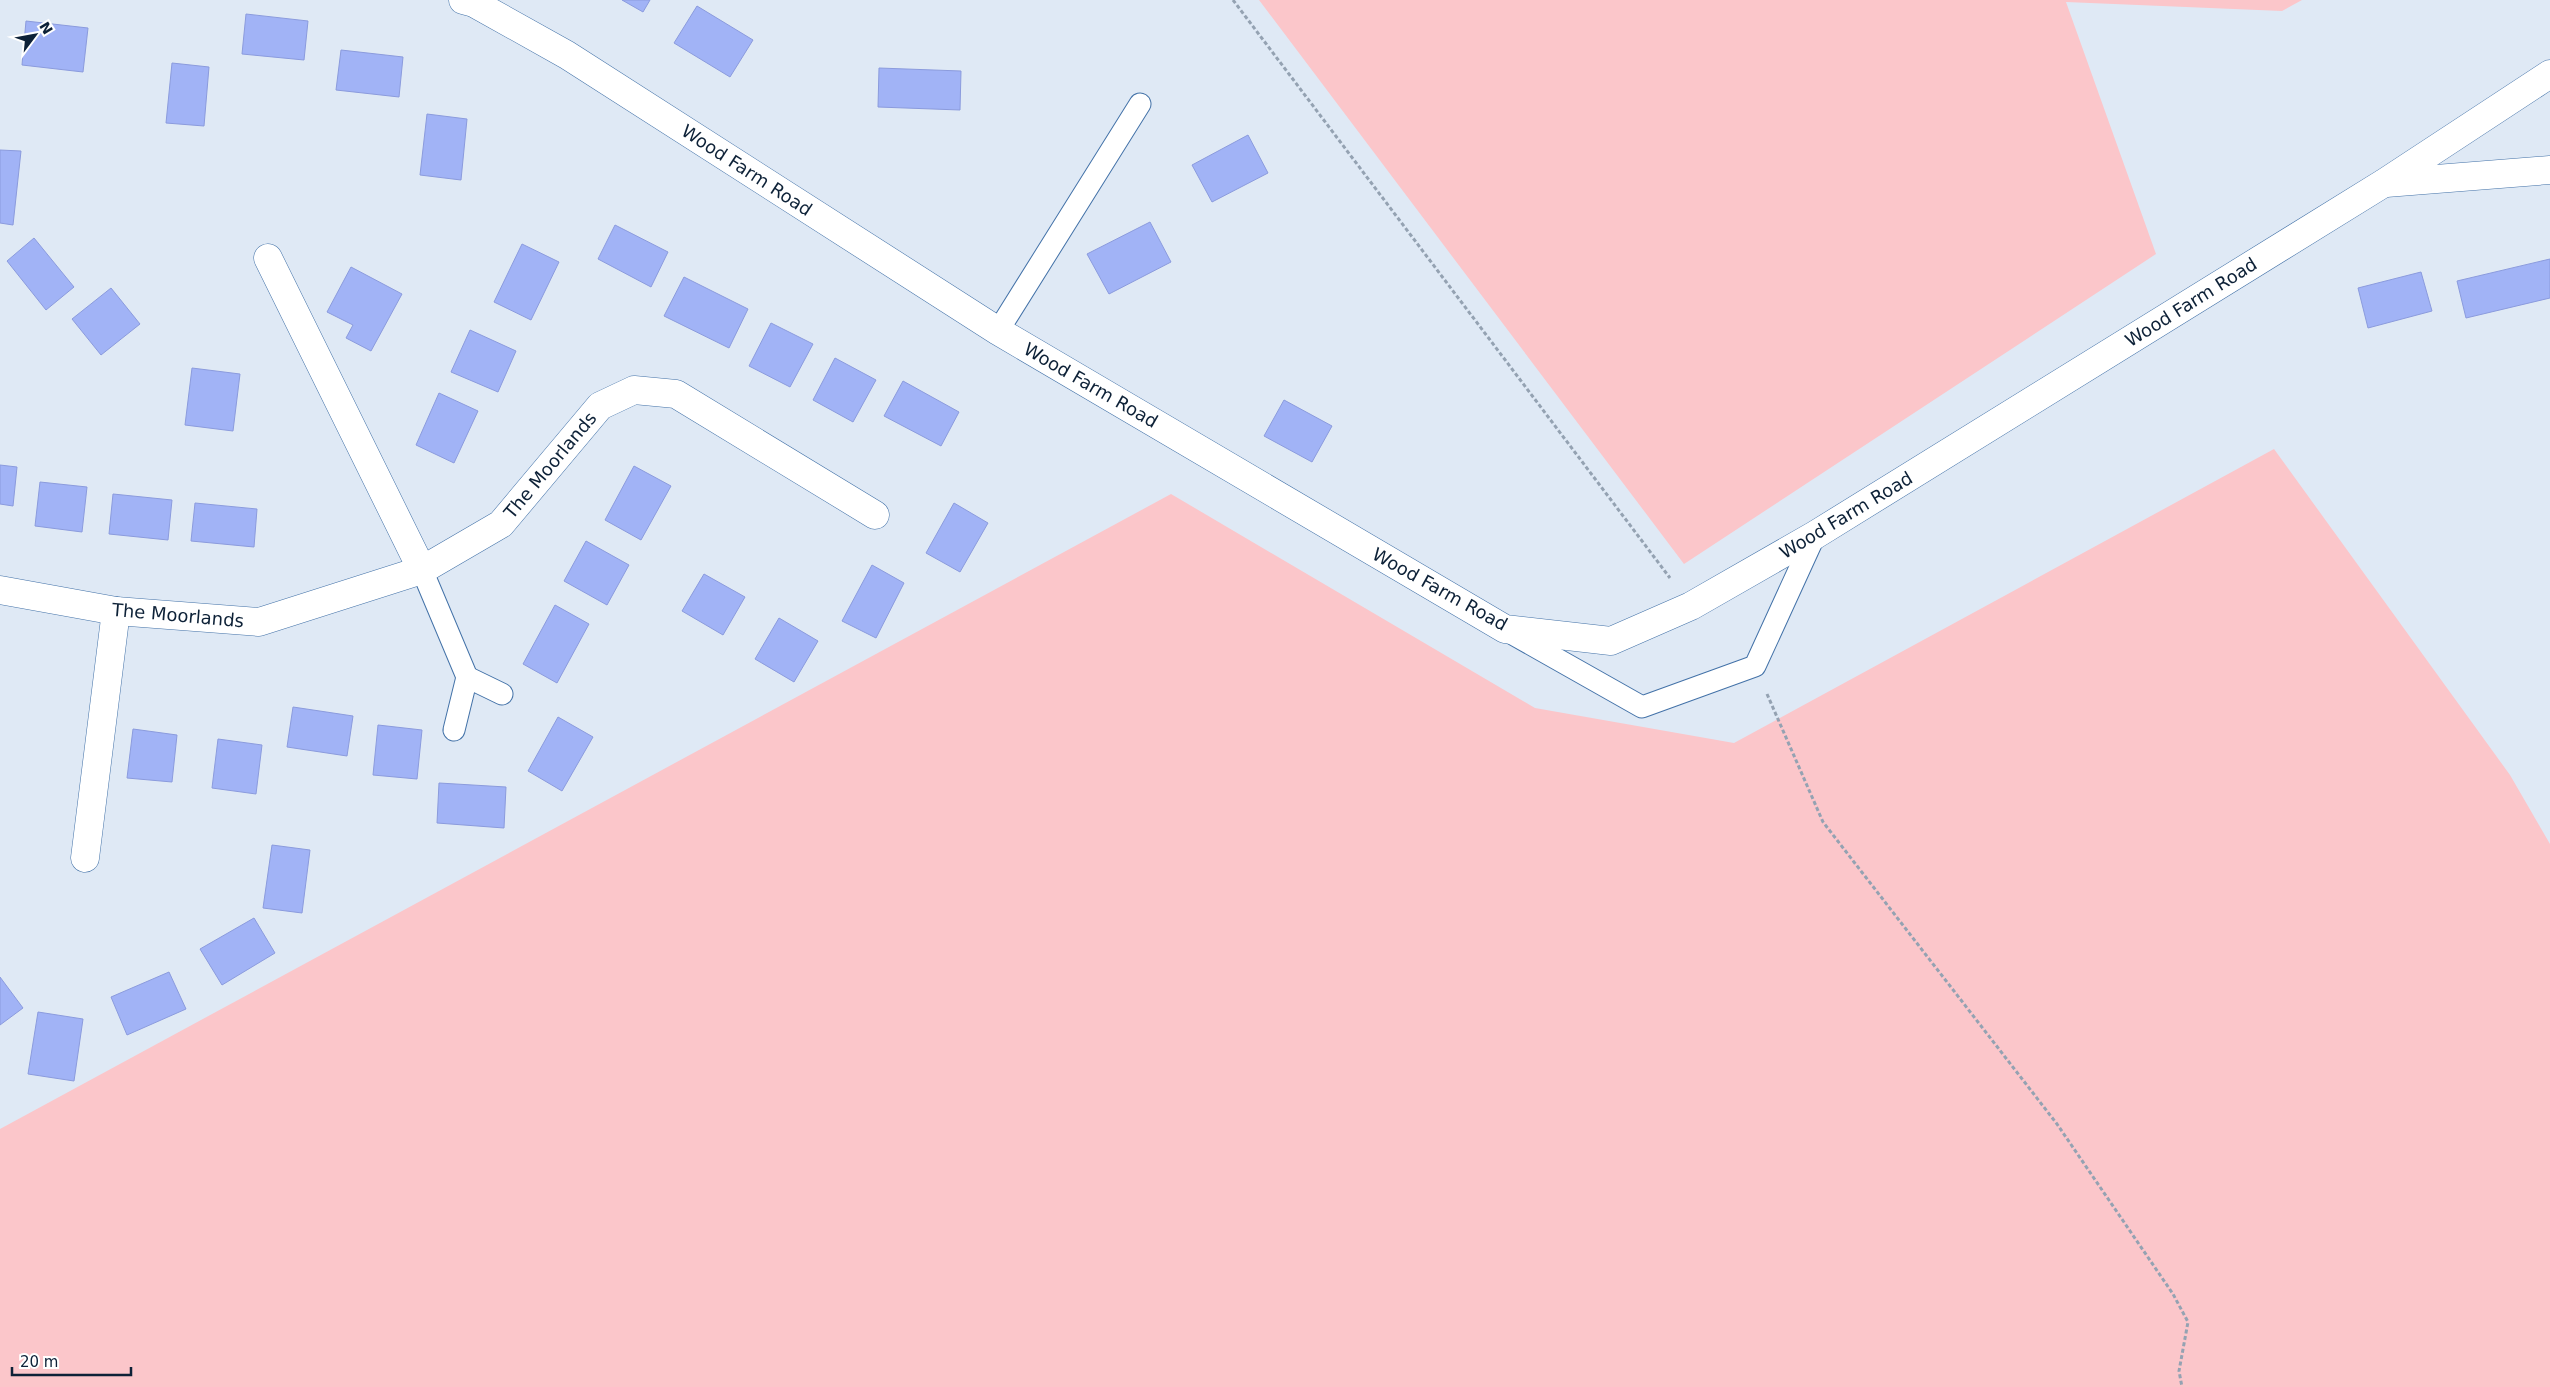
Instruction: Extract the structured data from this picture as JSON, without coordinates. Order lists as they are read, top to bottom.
{
  "streets": {
    "street": ["Wood Farm Road", "The Moorlands"]
  },
  "scale_bar": "20 m",
  "north": "top right"
}
